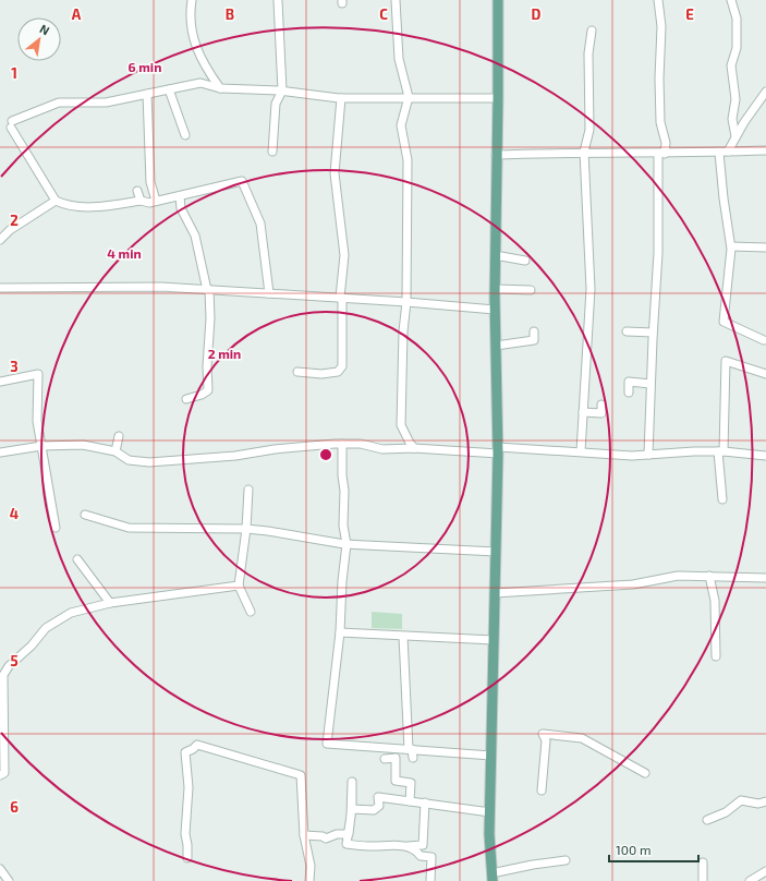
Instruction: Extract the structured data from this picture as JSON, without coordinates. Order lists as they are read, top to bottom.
{
  "scale_bar": "100 m",
  "north": "top right",
  "grid": {
    "columns": [
      "A",
      "B",
      "C",
      "D",
      "E"
    ],
    "rows": [
      "1",
      "2",
      "3",
      "4",
      "5",
      "6"
    ]
  },
  "rings": ["6 min", "4 min", "2 min"]
}
